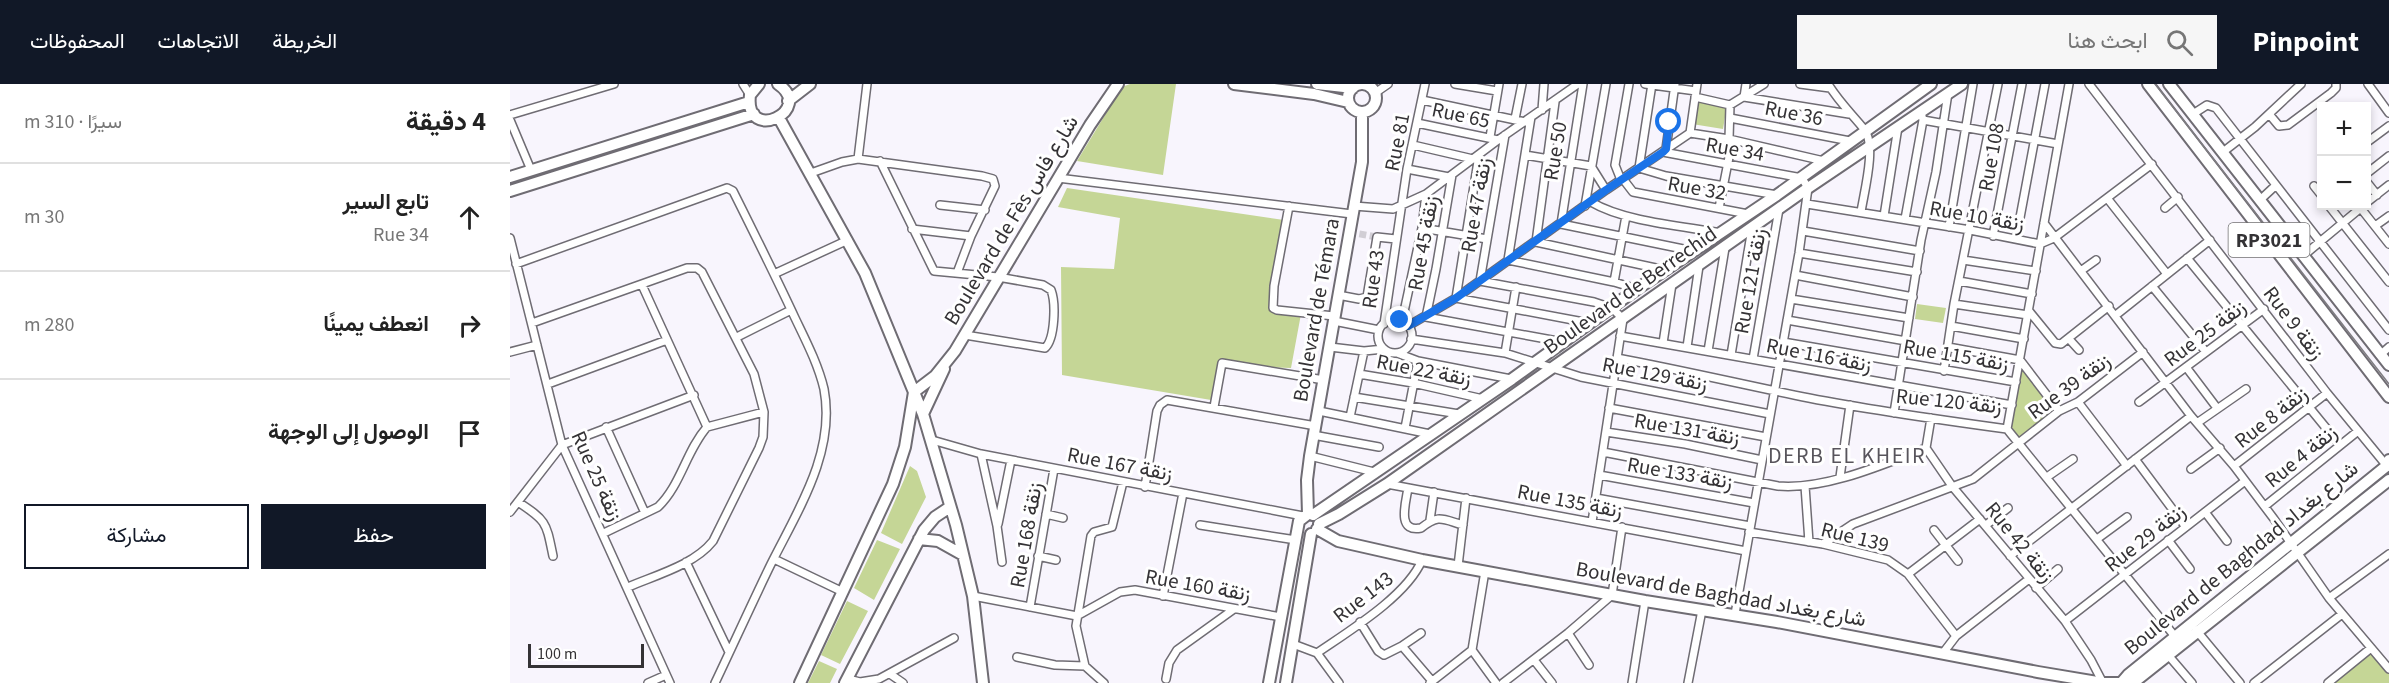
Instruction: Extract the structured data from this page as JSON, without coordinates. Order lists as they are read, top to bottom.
{
  "streets": {
    "street": [
      "Rue 36",
      "Rue 65",
      "Rue 81",
      "Rue 34",
      "Rue 50",
      "Rue 108",
      "Rue 32",
      "Rue 47 زنقة",
      "Rue 10 زنقة",
      "Boulevard de Fès شارع فاس",
      "RP3021",
      "Rue 45 زنقة",
      "Rue 43",
      "Rue 121 زنقة",
      "Boulevard de Berrechid",
      "Boulevard de Témara",
      "Rue 9 زنقة",
      "Rue 25 زنقة",
      "Rue 116 زنقة",
      "Rue 115 زنقة",
      "Rue 22 زنقة",
      "Rue 129 زنقة",
      "Rue 39 زنقة",
      "Rue 120 زنقة",
      "Rue 8 زنقة",
      "Rue 131 زنقة",
      "Rue 4 زنقة",
      "Rue 167 زنقة",
      "Rue 133 زنقة",
      "Rue 135 زنقة",
      "Rue 168 زنقة",
      "Rue 139",
      "Rue 29 زنقة",
      "Rue 42 زنقة",
      "Boulevard de Baghdad شارع بغداد",
      "Rue 160 زنقة",
      "Rue 143"
    ]
  },
  "crossings": [
    ["Rue 36", "Boulevard de Berrechid"],
    ["Rue 65", "Rue 81"],
    ["Rue 81", "Rue 43"],
    ["Rue 34", "Boulevard de Berrechid"],
    ["Rue 108", "Rue 10 زنقة"],
    ["Rue 32", "Boulevard de Berrechid"],
    ["Rue 10 زنقة", "Rue 9 زنقة"],
    ["Rue 10 زنقة", "Rue 120 زنقة"],
    ["Rue 43", "Rue 129 زنقة"],
    ["Rue 121 زنقة", "Boulevard de Berrechid"],
    ["Rue 121 زنقة", "Rue 116 زنقة"],
    ["Boulevard de Berrechid", "Boulevard de Témara"],
    ["Boulevard de Berrechid", "Rue 22 زنقة"],
    ["Boulevard de Berrechid", "Rue 129 زنقة"],
    ["Boulevard de Berrechid", "Rue 167 زنقة"],
    ["Boulevard de Berrechid", "Rue 135 زنقة"],
    ["Boulevard de Berrechid", "Boulevard de Baghdad شارع بغداد"],
    ["Boulevard de Témara", "Rue 167 زنقة"],
    ["Boulevard de Témara", "Boulevard de Baghdad شارع بغداد"],
    ["Rue 9 زنقة", "Rue 25 زنقة"],
    ["Rue 9 زنقة", "Rue 8 زنقة"],
    ["Rue 9 زنقة", "Rue 4 زنقة"],
    ["Rue 9 زنقة", "Boulevard de Baghdad شارع بغداد"],
    ["Rue 116 زنقة", "Rue 120 زنقة"],
    ["Rue 115 زنقة", "Rue 120 زنقة"],
    ["Rue 39 زنقة", "Rue 139"],
    ["Rue 39 زنقة", "Rue 42 زنقة"],
    ["Rue 167 زنقة", "Rue 168 زنقة"],
    ["Rue 167 زنقة", "Boulevard de Baghdad شارع بغداد"],
    ["Rue 29 زنقة", "Rue 42 زنقة"],
    ["Rue 42 زنقة", "Boulevard de Baghdad شارع بغداد"],
    ["Boulevard de Baghdad شارع بغداد", "Rue 143"]
  ],
  "districts": ["DERB EL KHEIR"],
  "scale_bar": "100 m",
  "page": {
    "header": "Pinpoint",
    "search": "ابحث هنا",
    "nav": ["الخريطة", "الاتجاهات", "المحفوظات"],
    "heading": ["4 دقيقة", "سيرًا · 310 m"],
    "map_buttons": ["+", "−"],
    "list": [
      ["تابع السير", "Rue 34", "30 m"],
      ["انعطف يمينًا", "280 m"],
      "الوصول إلى الوجهة"
    ],
    "buttons": ["حفظ", "مشاركة"],
    "scale": "100 m"
  }
}
